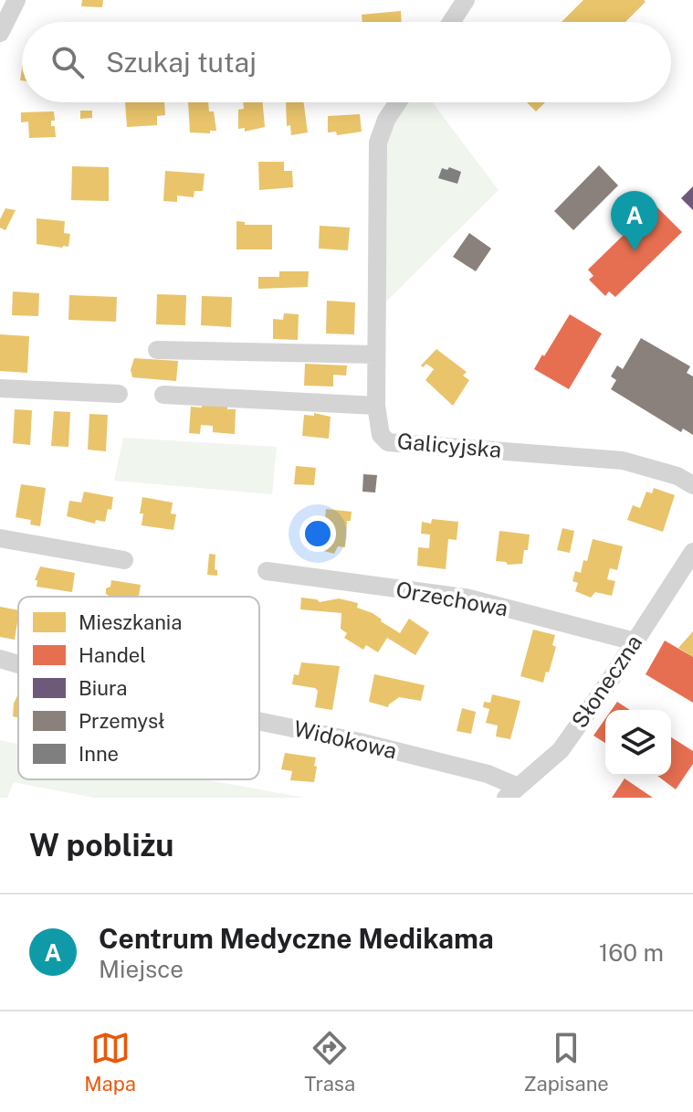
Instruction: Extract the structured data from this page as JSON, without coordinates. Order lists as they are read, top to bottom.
{
  "streets": {
    "street": [
      "Galicyjska",
      "Orzechowa",
      "Słoneczna",
      "Widokowa"
    ]
  },
  "crossings": [
    ["Orzechowa", "Słoneczna"],
    ["Słoneczna", "Widokowa"]
  ],
  "legend": [
    "Mieszkania",
    "Handel",
    "Biura",
    "Przemysł",
    "Inne"
  ],
  "page": {
    "search": "Szukaj tutaj",
    "pins": "A",
    "heading": "W pobliżu",
    "list": [
      {
        "mark": "A",
        "name": "Centrum Medyczne Medikama",
        "note": "Miejsce",
        "value": "160 m"
      }
    ],
    "nav": ["Mapa", "Trasa", "Zapisane"]
  }
}
